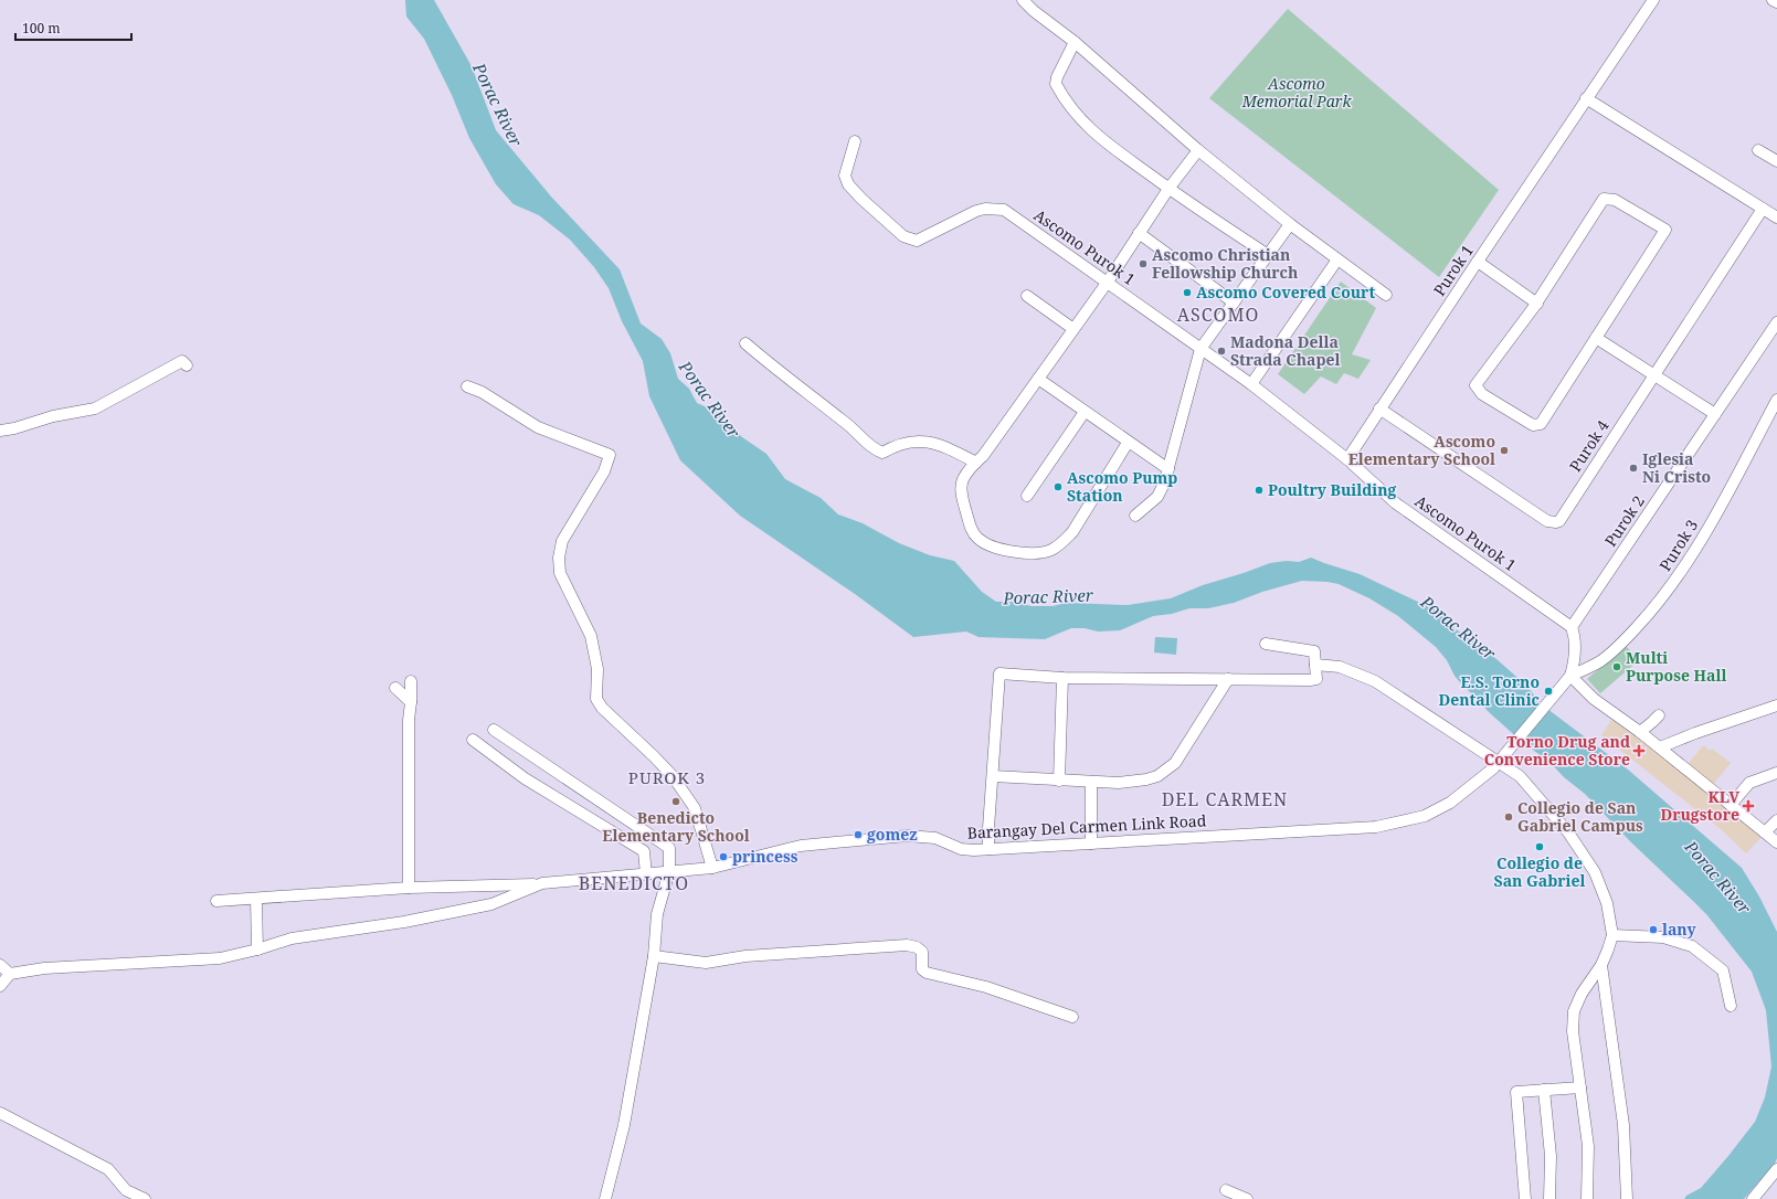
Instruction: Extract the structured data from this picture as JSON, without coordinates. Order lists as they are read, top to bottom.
{
  "streets": {
    "street": [
      "Ascomo Purok 1",
      "Purok 1",
      "Purok 4",
      "Purok 2",
      "Purok 3",
      "Barangay Del Carmen Link Road"
    ]
  },
  "crossings": [
    ["Ascomo Purok 1", "Purok 1"],
    ["Ascomo Purok 1", "Purok 2"],
    ["Purok 1", "Purok 4"],
    ["Purok 3", "Barangay Del Carmen Link Road"]
  ],
  "districts": [
    "ASCOMO",
    "PUROK 3",
    "DEL CARMEN",
    "BENEDICTO"
  ],
  "water": ["Porac River"],
  "parks": ["Ascomo Memorial Park"],
  "places": {
    "other": [
      "Ascomo Christian Fellowship Church",
      "Ascomo Covered Court",
      "Madona Della Strada Chapel",
      "Ascomo Elementary School",
      "Iglesia Ni Cristo",
      "Ascomo Pump Station",
      "Poultry Building",
      "Multi Purpose Hall",
      "E.S. Torno Dental Clinic",
      "Benedicto Elementary School",
      "Collegio de San Gabriel Campus",
      "gomez",
      "Collegio de San Gabriel",
      "princess",
      "lany"
    ],
    "health": ["Torno Drug and Convenience Store", "KLV Drugstore"]
  },
  "scale_bar": "100 m"
}
